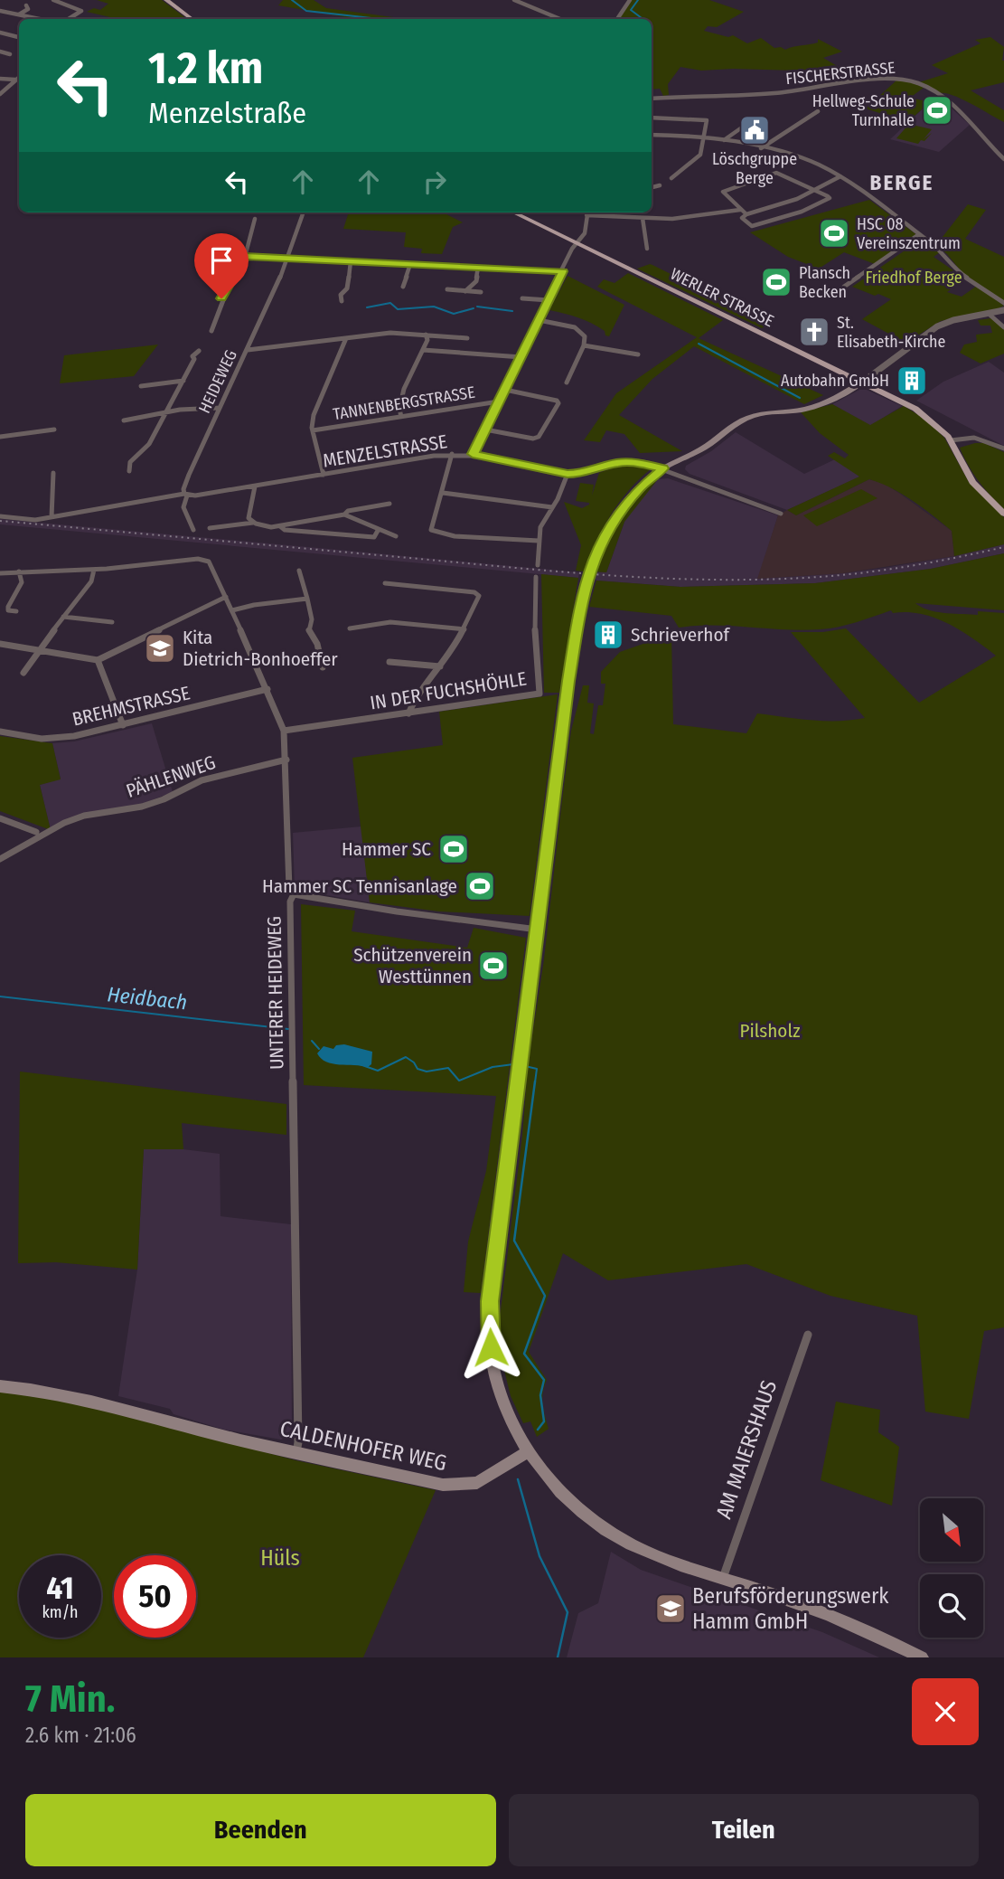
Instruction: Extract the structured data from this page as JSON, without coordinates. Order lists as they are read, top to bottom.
{
  "streets": {
    "main road": ["WERLER STRASSE", "CALDENHOFER WEG"],
    "street": [
      "FISCHERSTRASSE",
      "HEIDEWEG",
      "TANNENBERGSTRASSE",
      "MENZELSTRASSE",
      "IN DER FUCHSHÖHLE",
      "BREHMSTRASSE",
      "PÄHLENWEG",
      "UNTERER HEIDEWEG",
      "AM MAIERSHAUS"
    ]
  },
  "crossings": [
    ["HEIDEWEG", "MENZELSTRASSE"],
    ["IN DER FUCHSHÖHLE", "UNTERER HEIDEWEG"],
    ["BREHMSTRASSE", "UNTERER HEIDEWEG"],
    ["PÄHLENWEG", "UNTERER HEIDEWEG"],
    ["UNTERER HEIDEWEG", "CALDENHOFER WEG"]
  ],
  "districts": ["BERGE"],
  "water": ["Heidbach"],
  "parks": ["Friedhof Berge", "Pilsholz", "Hüls"],
  "places": {
    "sports": [
      "Hellweg-Schule Turnhalle",
      "HSC 08 Vereinszentrum",
      "Plansch Becken",
      "Hammer SC",
      "Hammer SC Tennisanlage",
      "Schützenverein Westtünnen"
    ],
    "public building": ["Löschgruppe Berge"],
    "church": ["St. Elisabeth-Kirche"],
    "building": ["Autobahn GmbH", "Schrieverhof"],
    "school or university": ["Kita Dietrich-Bonhoeffer", "Berufsförderungswerk Hamm GmbH"]
  },
  "north": "bottom right",
  "page": {
    "turn": ["1.2 km", "Menzelstraße"],
    "speed": "41 km/h",
    "limit": "50",
    "heading": ["7 Min.", "2.6 km · 21:06"],
    "buttons": ["Beenden", "Teilen"]
  }
}
